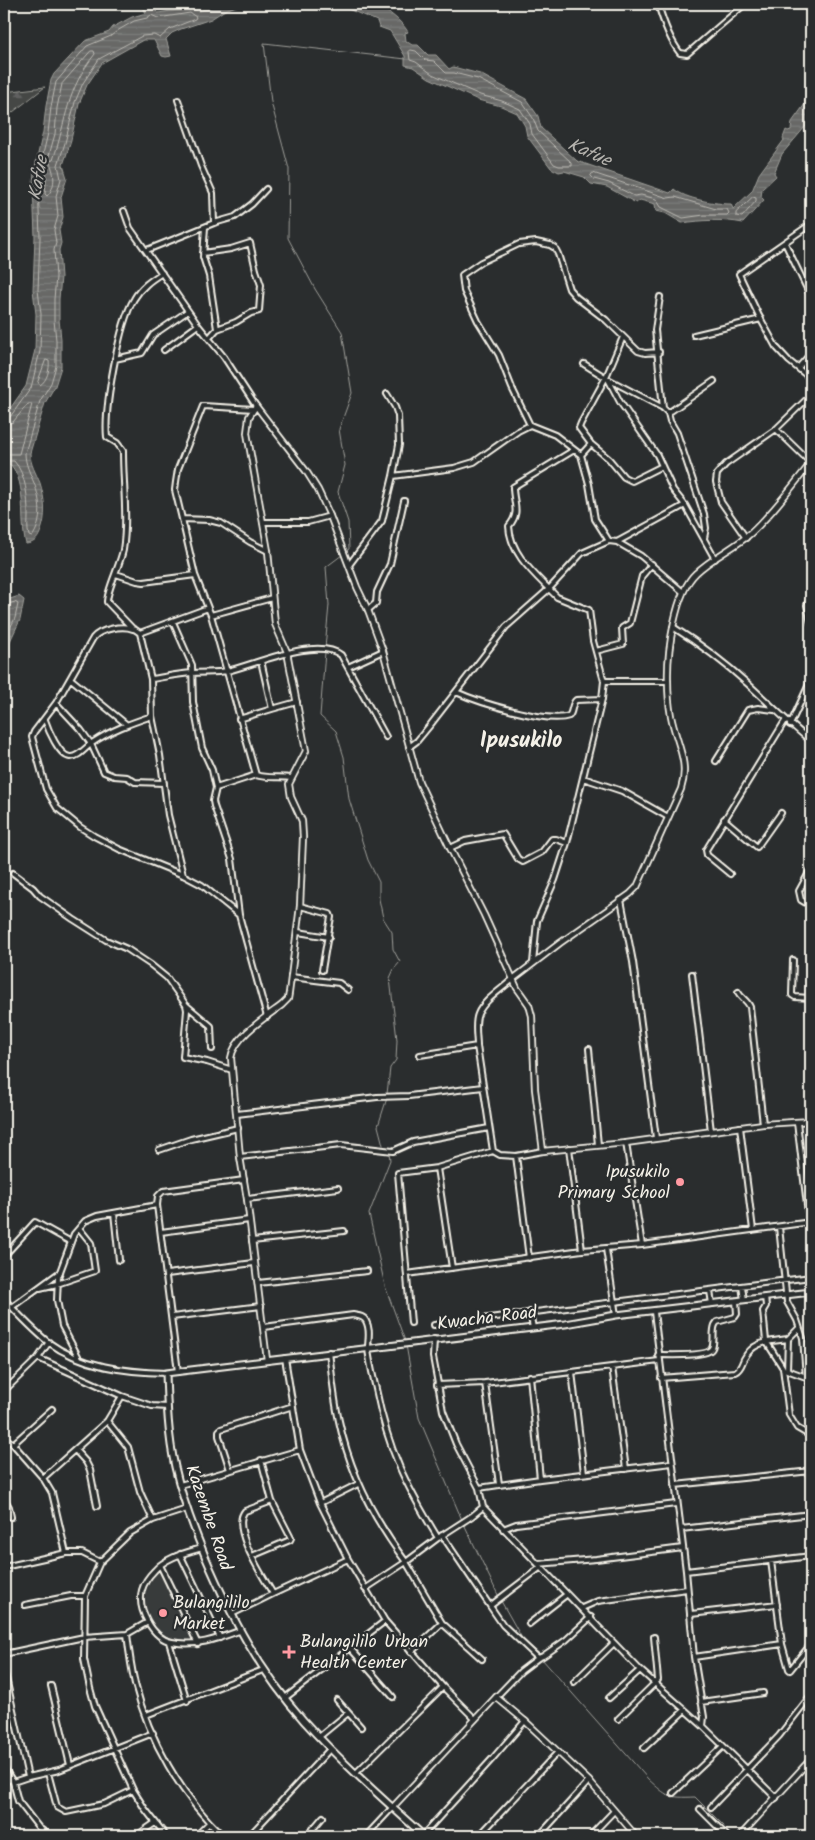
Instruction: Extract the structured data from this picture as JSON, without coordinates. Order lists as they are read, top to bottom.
{
  "streets": {
    "main road": ["Kwacha Road", "Kazembe Road"]
  },
  "crossings": [
    ["Kwacha Road", "Kazembe Road"]
  ],
  "districts": ["Ipusukilo"],
  "water": ["Kafue"],
  "places": {
    "other": ["Ipusukilo Primary School", "Bulangililo Market"],
    "health": ["Bulangililo Urban Health Center"]
  }
}
